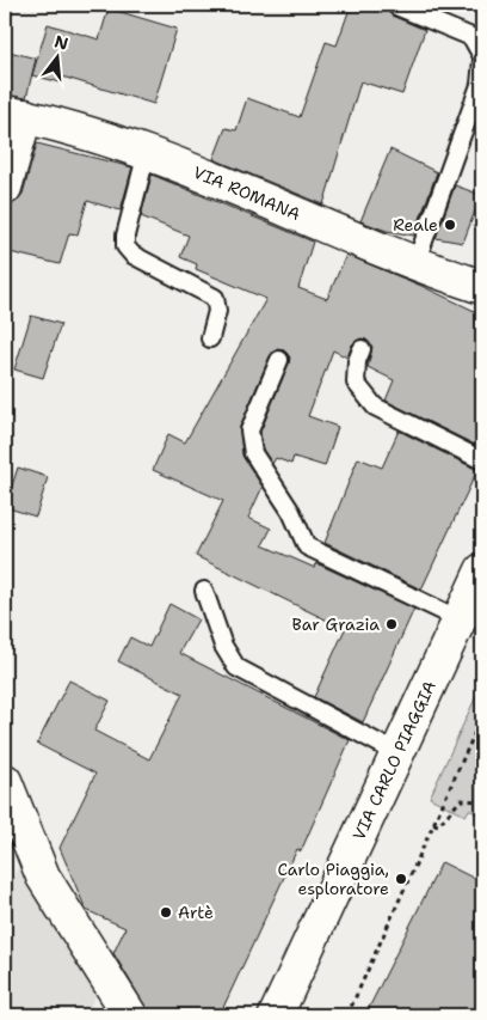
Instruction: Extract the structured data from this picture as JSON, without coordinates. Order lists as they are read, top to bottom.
{
  "streets": {
    "street": ["VIA ROMANA", "VIA CARLO PIAGGIA"]
  },
  "places": [
    "Reale",
    "Bar Grazia",
    "Carlo Piaggia, esploratore",
    "Artè"
  ],
  "north": "top"
}
